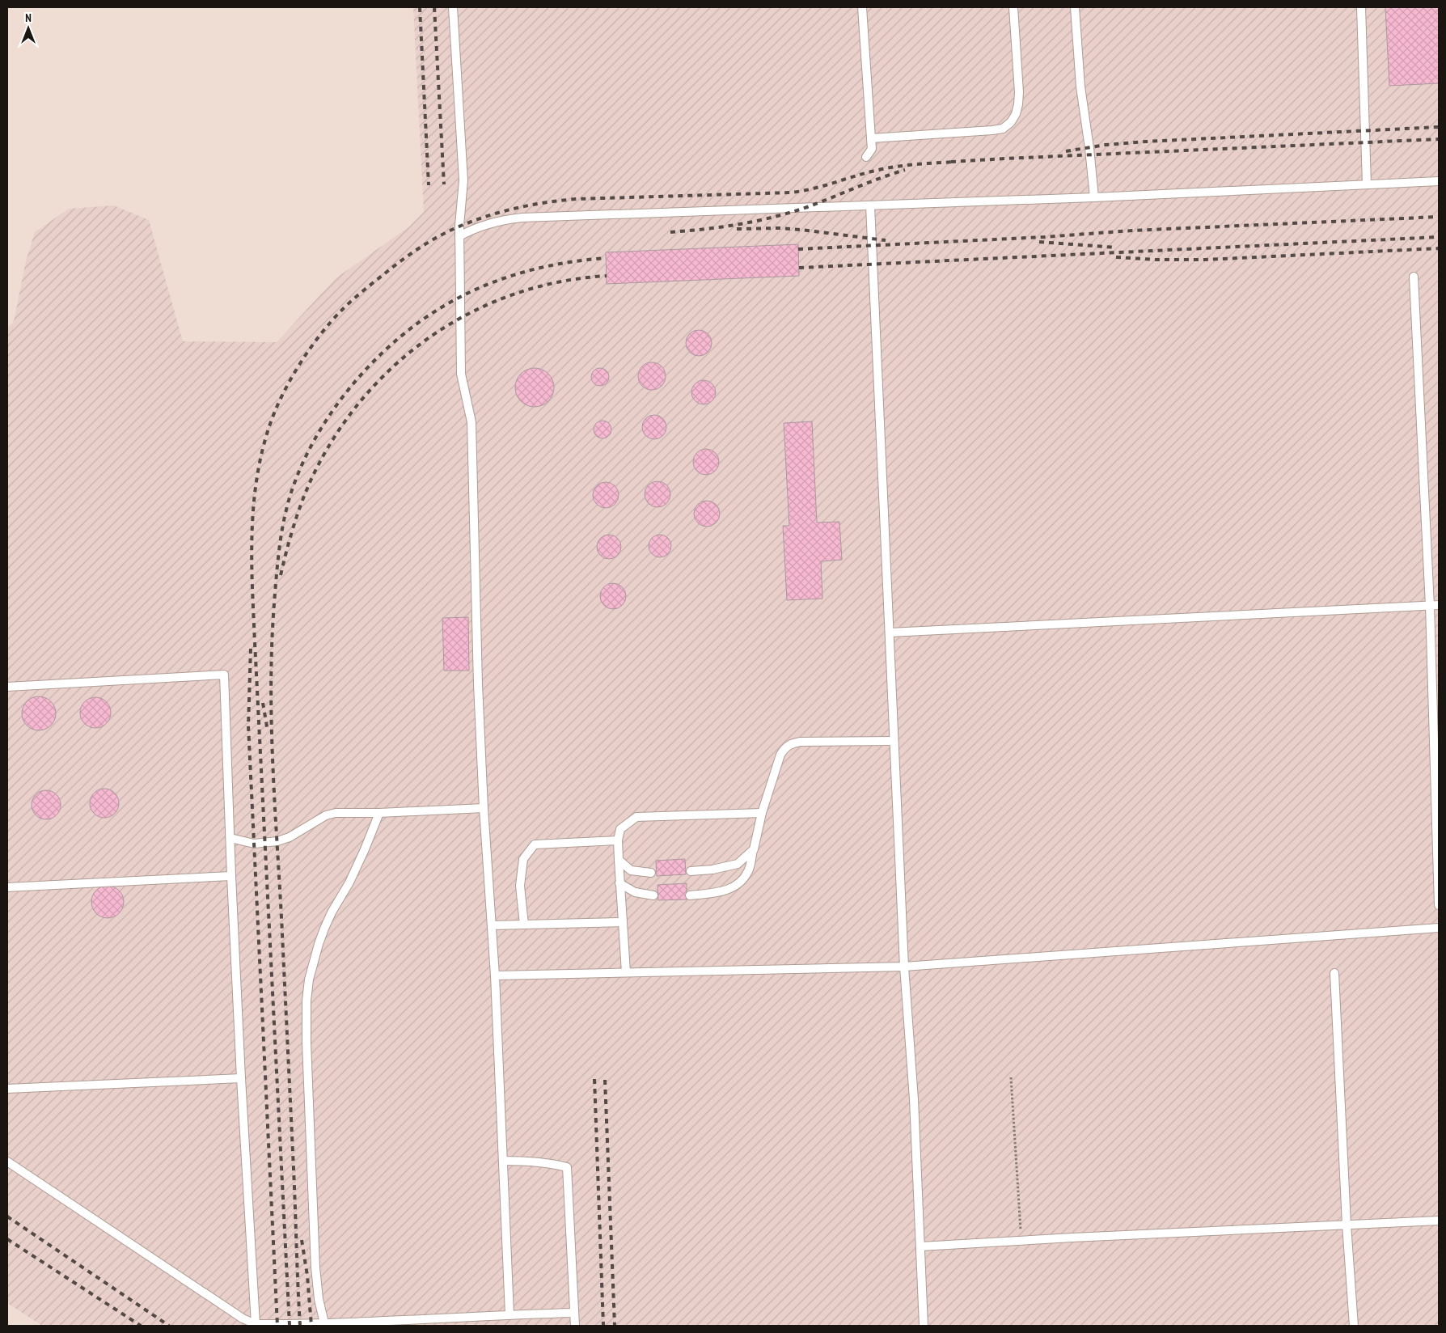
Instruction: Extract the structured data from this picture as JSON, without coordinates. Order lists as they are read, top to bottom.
{
  "north": "top"
}
